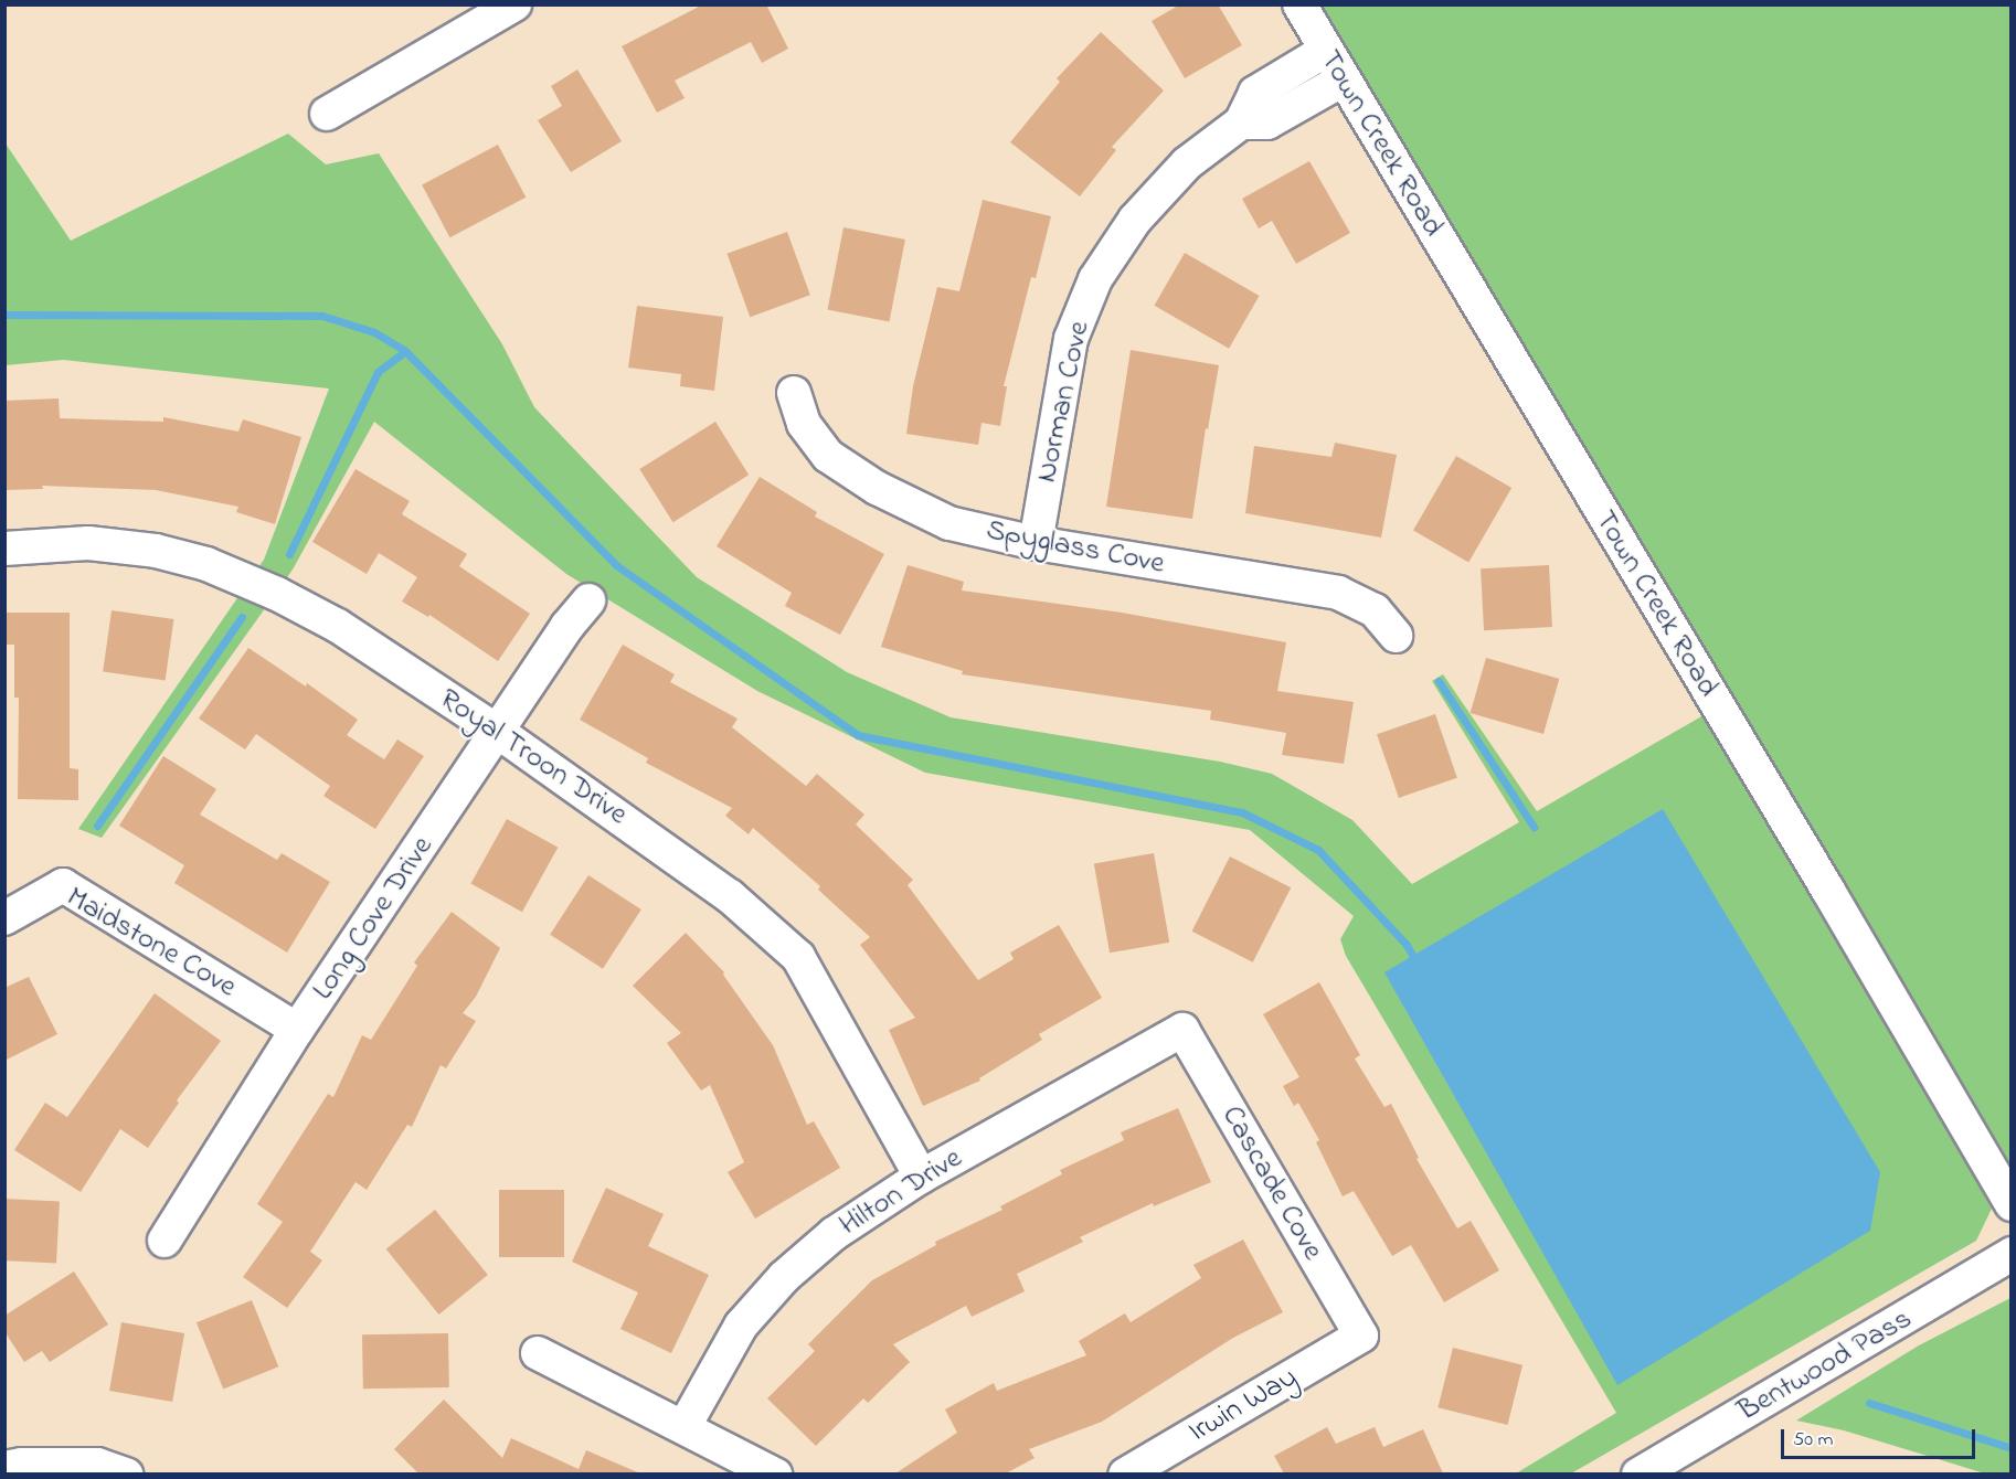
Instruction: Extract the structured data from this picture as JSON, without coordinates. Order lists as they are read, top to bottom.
{
  "streets": {
    "street": [
      "Town Creek Road",
      "Norman Cove",
      "Spyglass Cove",
      "Royal Troon Drive",
      "Long Cove Drive",
      "Maidstone Cove",
      "Cascade Cove",
      "Hilton Drive",
      "Bentwood Pass",
      "Irwin Way"
    ]
  },
  "crossings": [
    ["Town Creek Road", "Norman Cove"],
    ["Norman Cove", "Spyglass Cove"],
    ["Royal Troon Drive", "Long Cove Drive"],
    ["Royal Troon Drive", "Hilton Drive"],
    ["Long Cove Drive", "Maidstone Cove"],
    ["Cascade Cove", "Hilton Drive"],
    ["Cascade Cove", "Irwin Way"]
  ],
  "scale_bar": "50 m"
}
